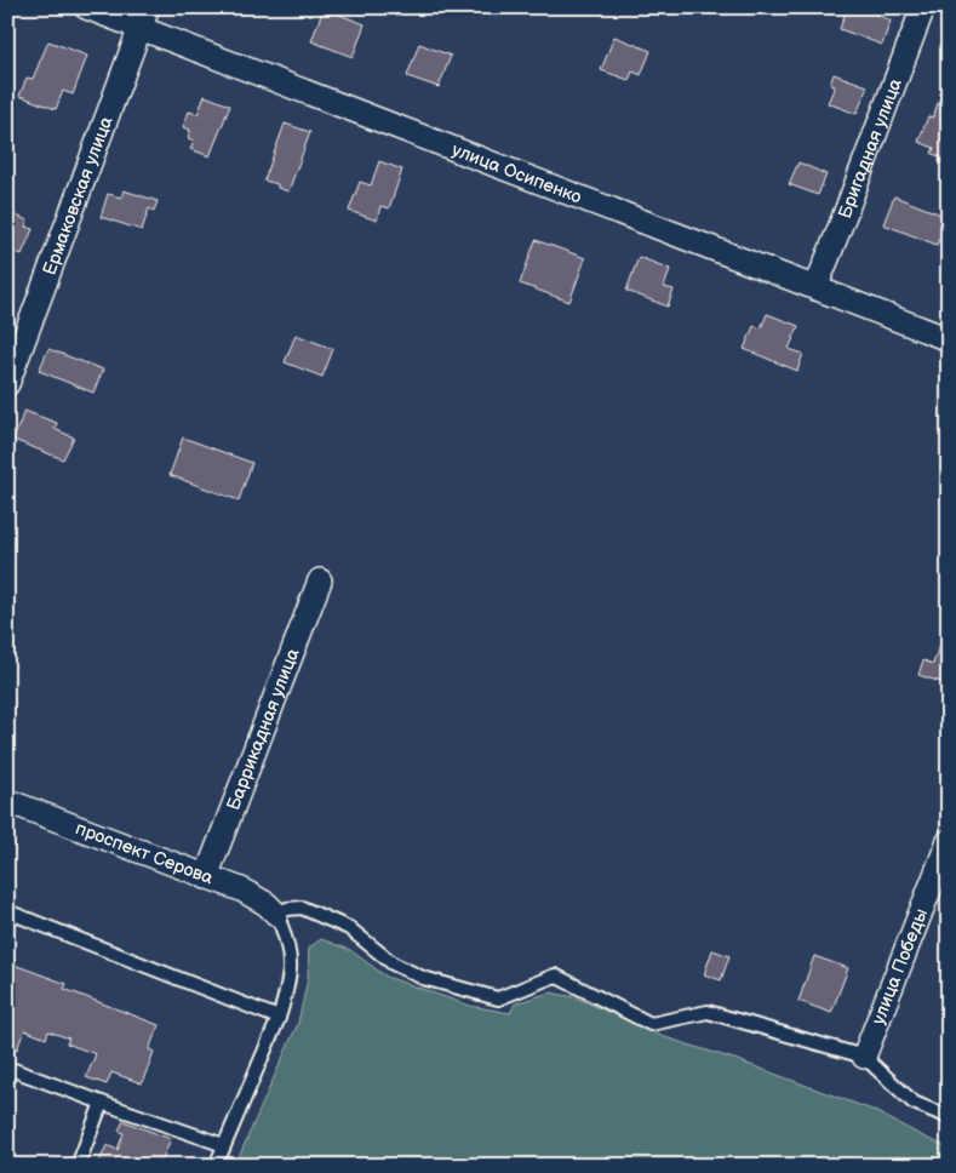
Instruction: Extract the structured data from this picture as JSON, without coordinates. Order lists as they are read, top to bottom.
{
  "streets": {
    "street": [
      "Бригадная улица",
      "улица Осипенко",
      "Ермаковская улица",
      "Баррикадная улица",
      "проспект Серова",
      "улица Победы"
    ]
  },
  "crossings": [
    ["Бригадная улица", "улица Осипенко"],
    ["улица Осипенко", "Ермаковская улица"],
    ["Баррикадная улица", "проспект Серова"]
  ]
}
